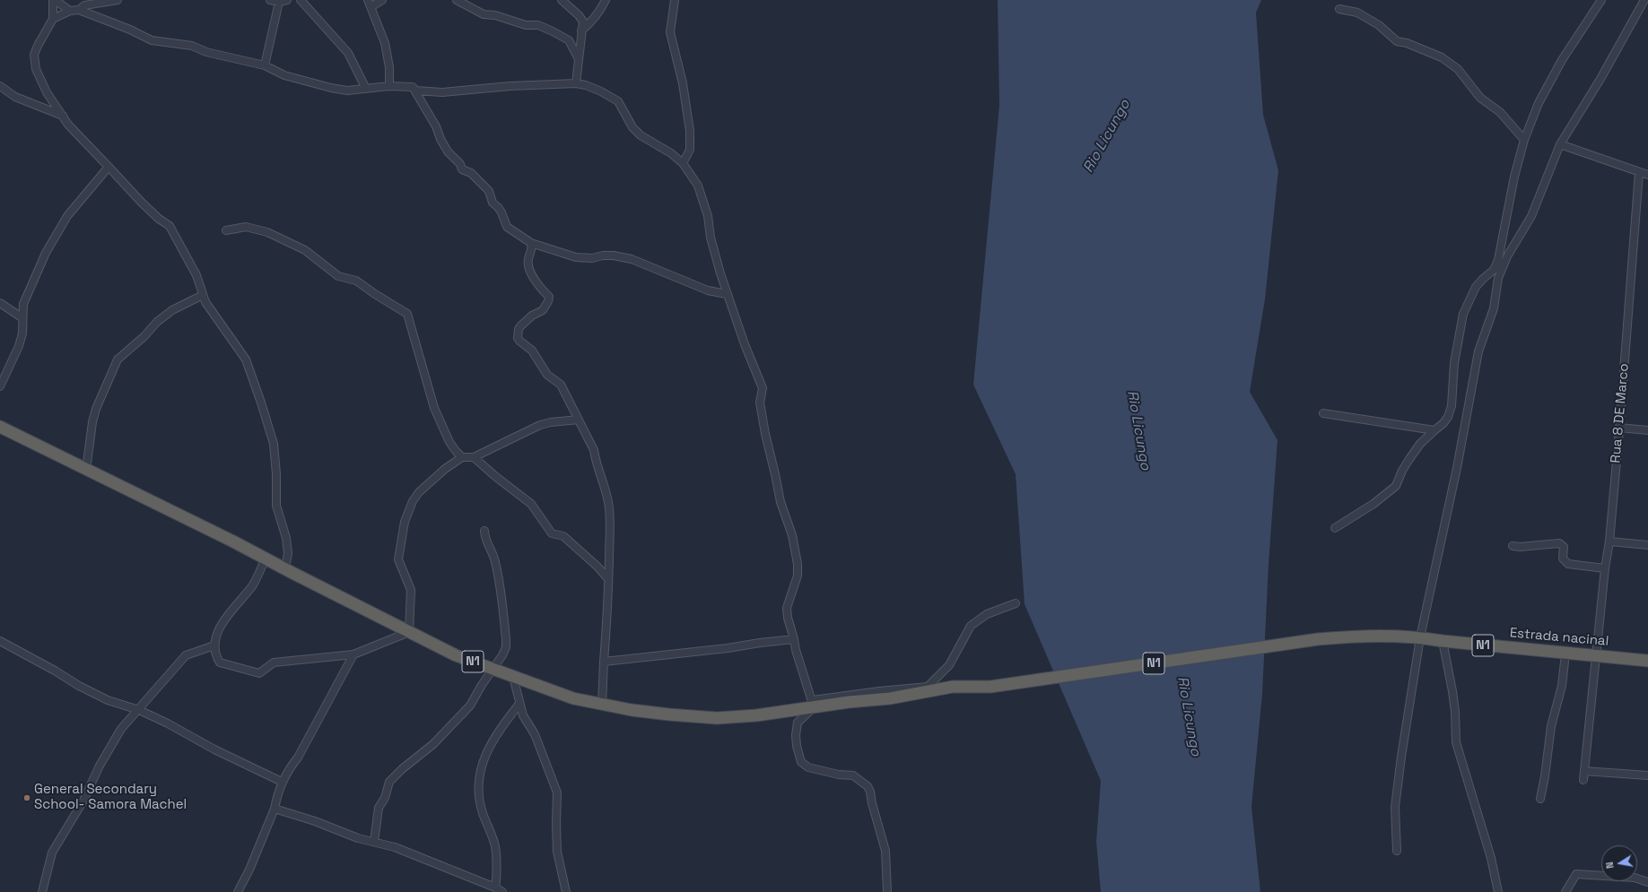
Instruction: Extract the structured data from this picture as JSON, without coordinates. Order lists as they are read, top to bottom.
{
  "streets": {
    "highway": ["Estrada nacinal", "N1"],
    "street": ["Rua 8 DE Marco"]
  },
  "crossings": [
    ["Rua 8 DE Marco", "Estrada nacinal"],
    ["Estrada nacinal", "N1"]
  ],
  "water": ["Rio Licungo"],
  "places": ["General Secondary School- Samora Machel"],
  "north": "left"
}
